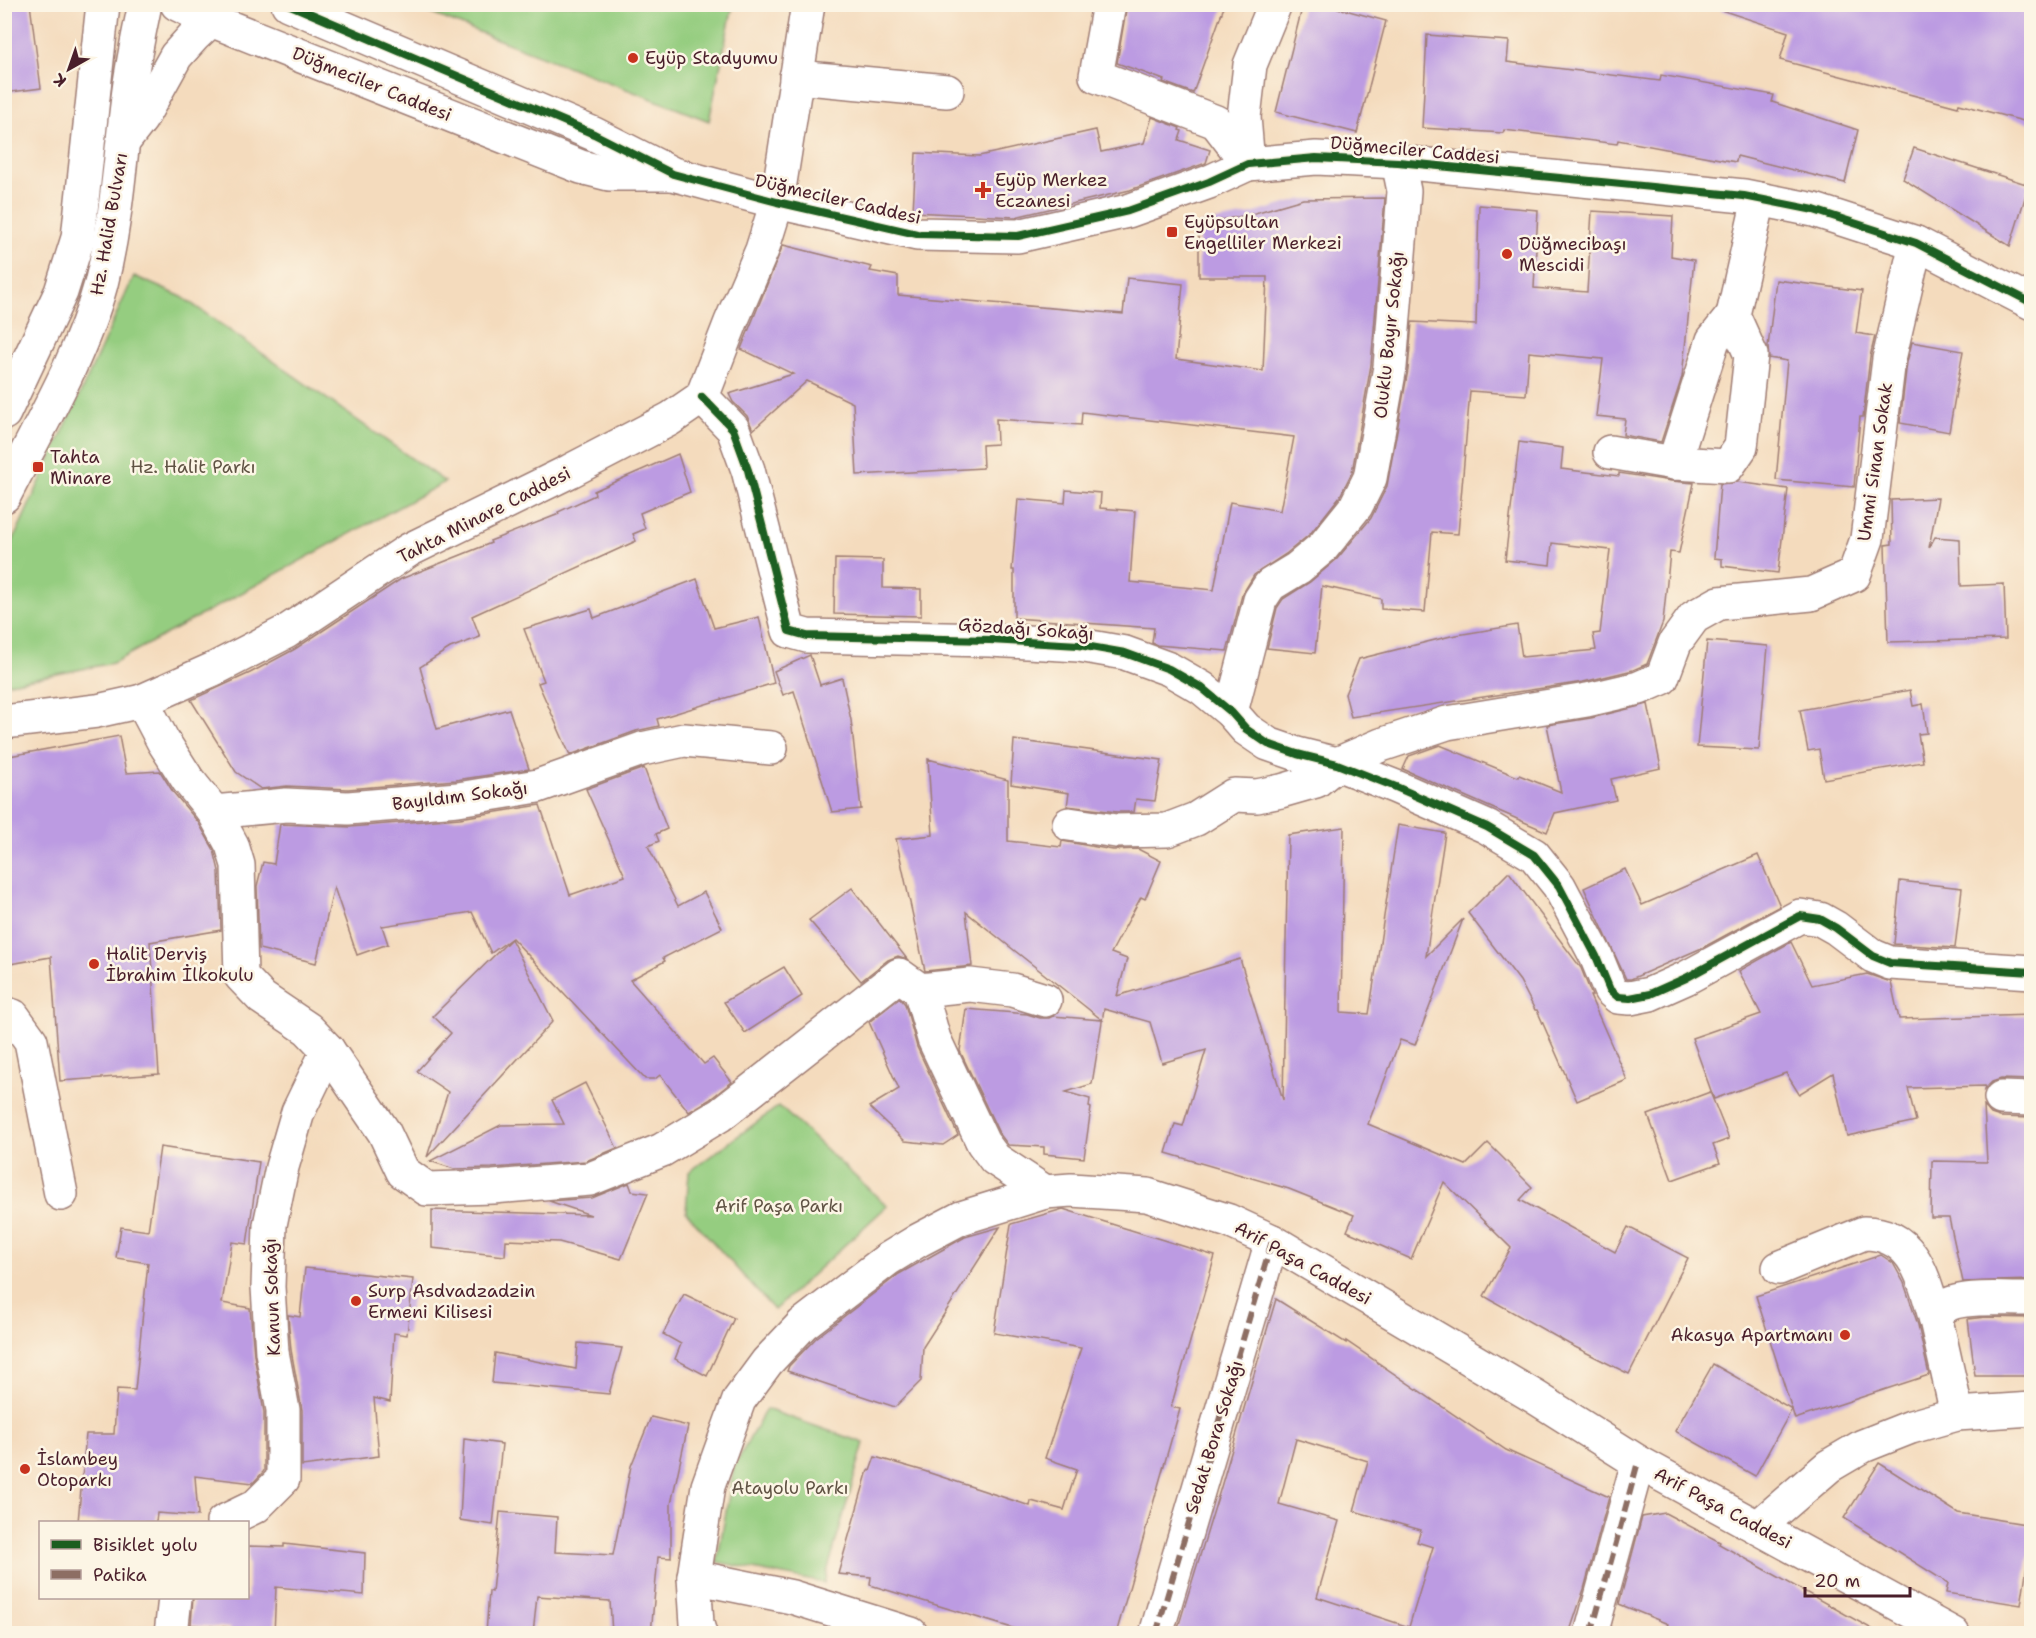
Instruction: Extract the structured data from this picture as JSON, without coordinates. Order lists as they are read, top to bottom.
{
  "streets": {
    "street": [
      "Düğmeciler Caddesi",
      "Hz. Halid Bulvarı",
      "Oluklu Bayır Sokağı",
      "Ummi Sinan Sokak",
      "Tahta Minare Caddesi",
      "Gözdağı Sokağı",
      "Bayıldım Sokağı",
      "Arif Paşa Caddesi",
      "Kanun Sokağı",
      "Sedat Bora Sokağı"
    ]
  },
  "crossings": [
    ["Düğmeciler Caddesi", "Oluklu Bayır Sokağı"],
    ["Düğmeciler Caddesi", "Ummi Sinan Sokak"],
    ["Oluklu Bayır Sokağı", "Gözdağı Sokağı"],
    ["Ummi Sinan Sokak", "Gözdağı Sokağı"],
    ["Tahta Minare Caddesi", "Gözdağı Sokağı"],
    ["Arif Paşa Caddesi", "Sedat Bora Sokağı"]
  ],
  "parks": ["Hz. Halit Parkı", "Arif Paşa Parkı", "Atayolu Parkı"],
  "places": {
    "other": [
      "Eyüp Stadyumu",
      "Düğmecibaşı Mescidi",
      "Halit Derviş İbrahim İlkokulu",
      "Surp Asdvadzadzin Ermeni Kilisesi",
      "Akasya Apartmanı",
      "İslambey Otoparkı"
    ],
    "health": ["Eyüp Merkez Eczanesi"],
    "transit": ["Eyüpsultan Engelliler Merkezi", "Tahta Minare"]
  },
  "legend": ["Bisiklet yolu", "Patika"],
  "scale_bar": "20 m",
  "north": "bottom left"
}
